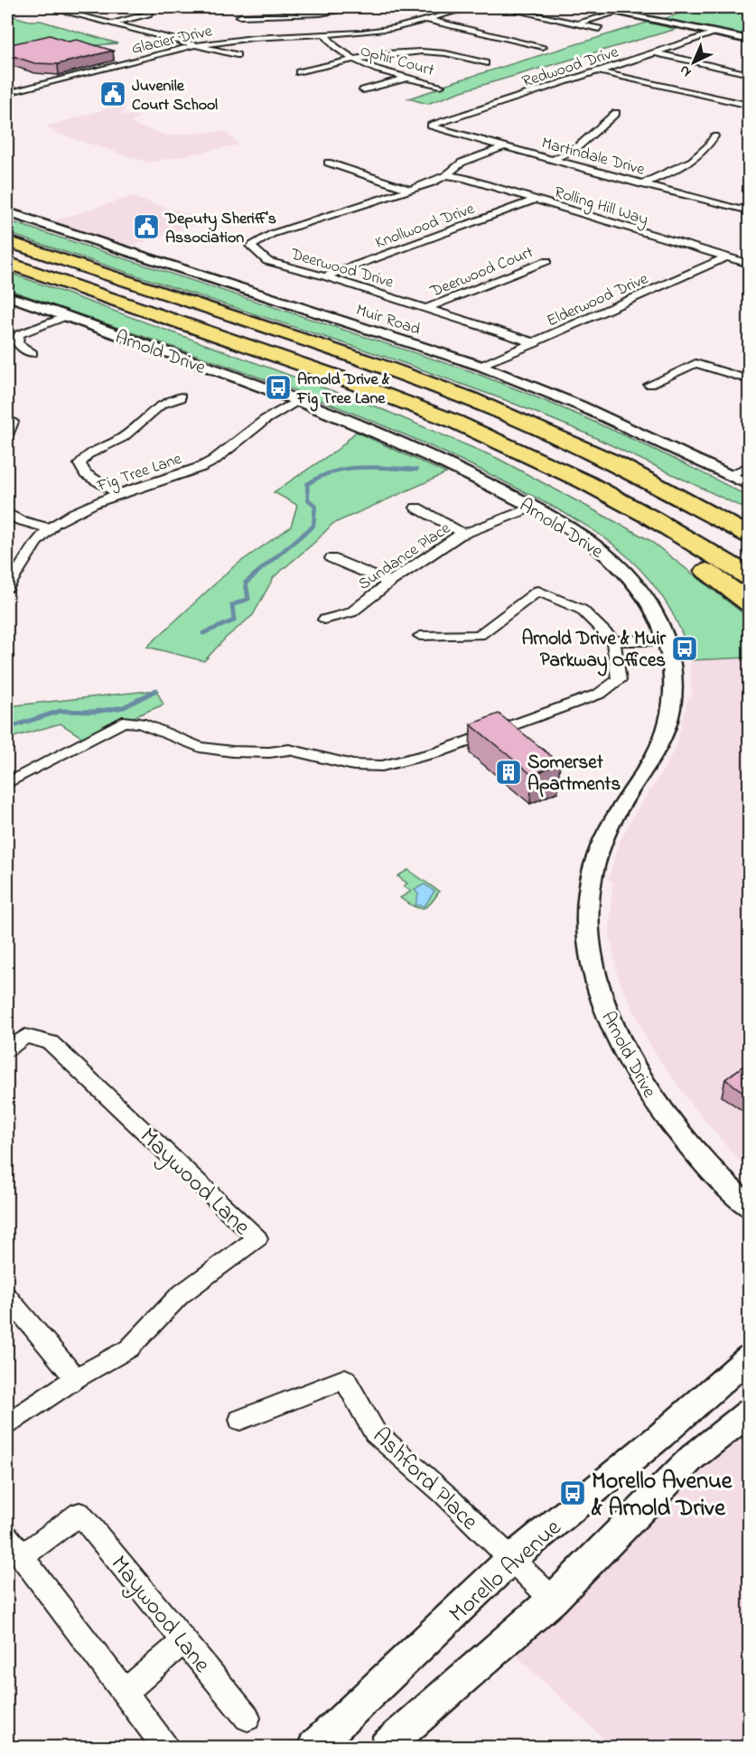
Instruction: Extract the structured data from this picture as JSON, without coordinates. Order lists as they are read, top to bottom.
{
  "streets": {
    "street": [
      "Glacier Drive",
      "Ophir Court",
      "Redwood Drive",
      "Martindale Drive",
      "Rolling Hill Way",
      "Knollwood Drive",
      "Deerwood Drive",
      "Deerwood Court",
      "Elderwood Drive",
      "Muir Road",
      "Arnold Drive",
      "Fig Tree Lane",
      "Sundance Place",
      "Maywood Lane",
      "Ashford Place",
      "Morello Avenue"
    ]
  },
  "crossings": [
    ["Glacier Drive", "Ophir Court"],
    ["Redwood Drive", "Martindale Drive"],
    ["Martindale Drive", "Deerwood Drive"],
    ["Rolling Hill Way", "Knollwood Drive"],
    ["Rolling Hill Way", "Deerwood Drive"],
    ["Rolling Hill Way", "Elderwood Drive"],
    ["Knollwood Drive", "Deerwood Drive"],
    ["Deerwood Drive", "Deerwood Court"],
    ["Deerwood Drive", "Elderwood Drive"],
    ["Elderwood Drive", "Muir Road"],
    ["Arnold Drive", "Fig Tree Lane"],
    ["Arnold Drive", "Sundance Place"],
    ["Ashford Place", "Morello Avenue"]
  ],
  "places": {
    "public building": ["Juvenile Court School", "Deputy Sheriff's Association"],
    "bus stop": ["Arnold Drive & Fig Tree Lane", "Arnold Drive & Muir Parkway Offices", "Morello Avenue & Arnold Drive"],
    "building": ["Somerset Apartments"]
  },
  "north": "bottom left"
}
